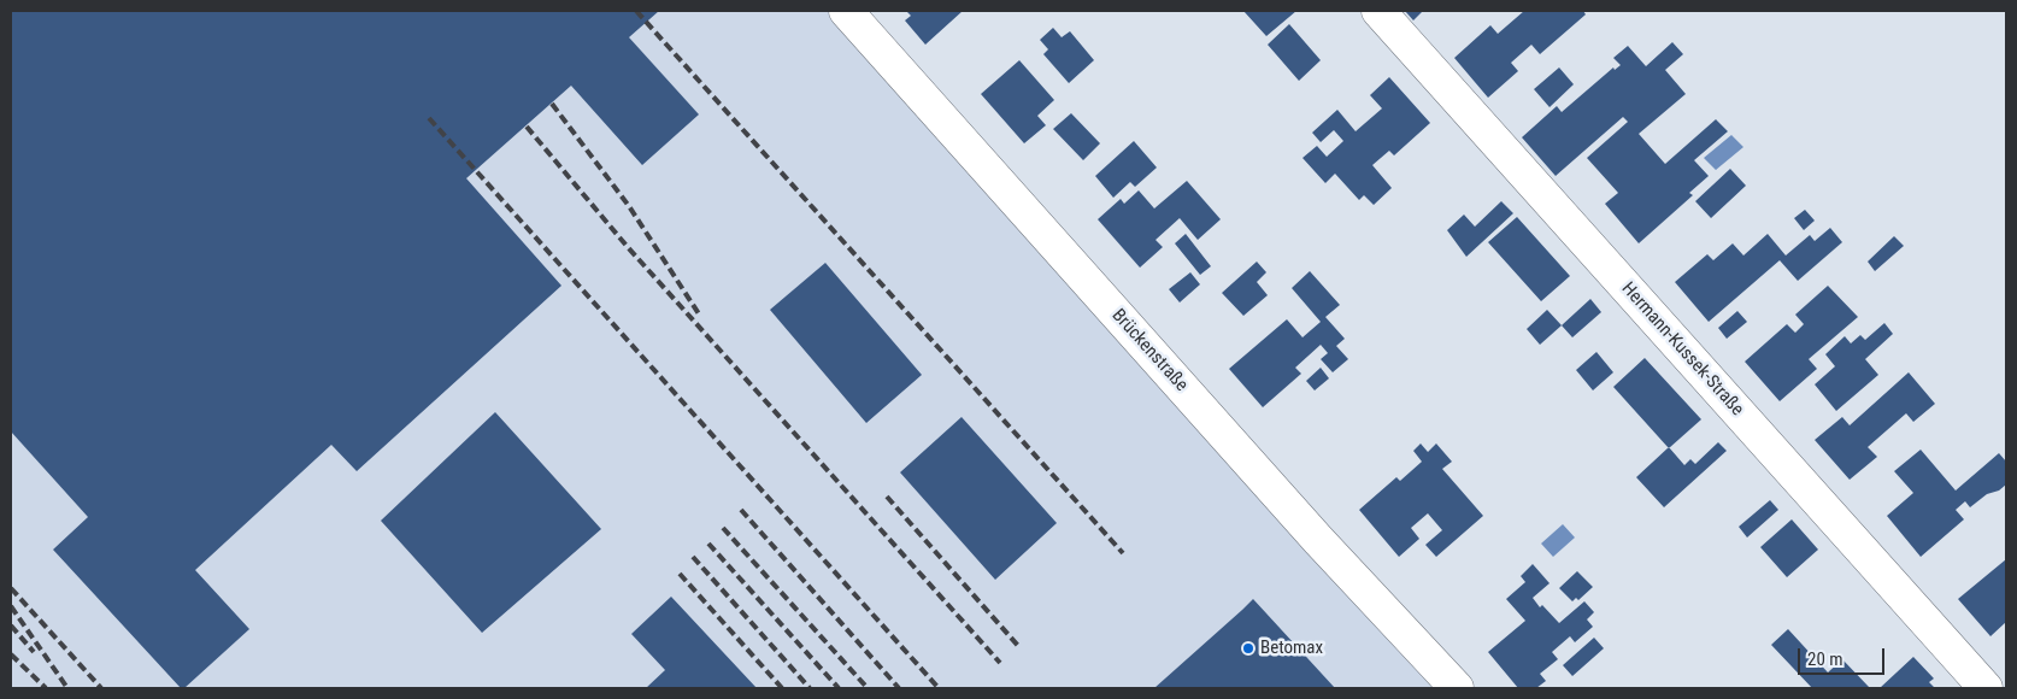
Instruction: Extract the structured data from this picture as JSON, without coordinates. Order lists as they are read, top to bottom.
{
  "streets": {
    "street": ["Hermann-Kussek-Straße", "Brückenstraße"]
  },
  "places": ["Betomax"],
  "scale_bar": "20 m"
}
